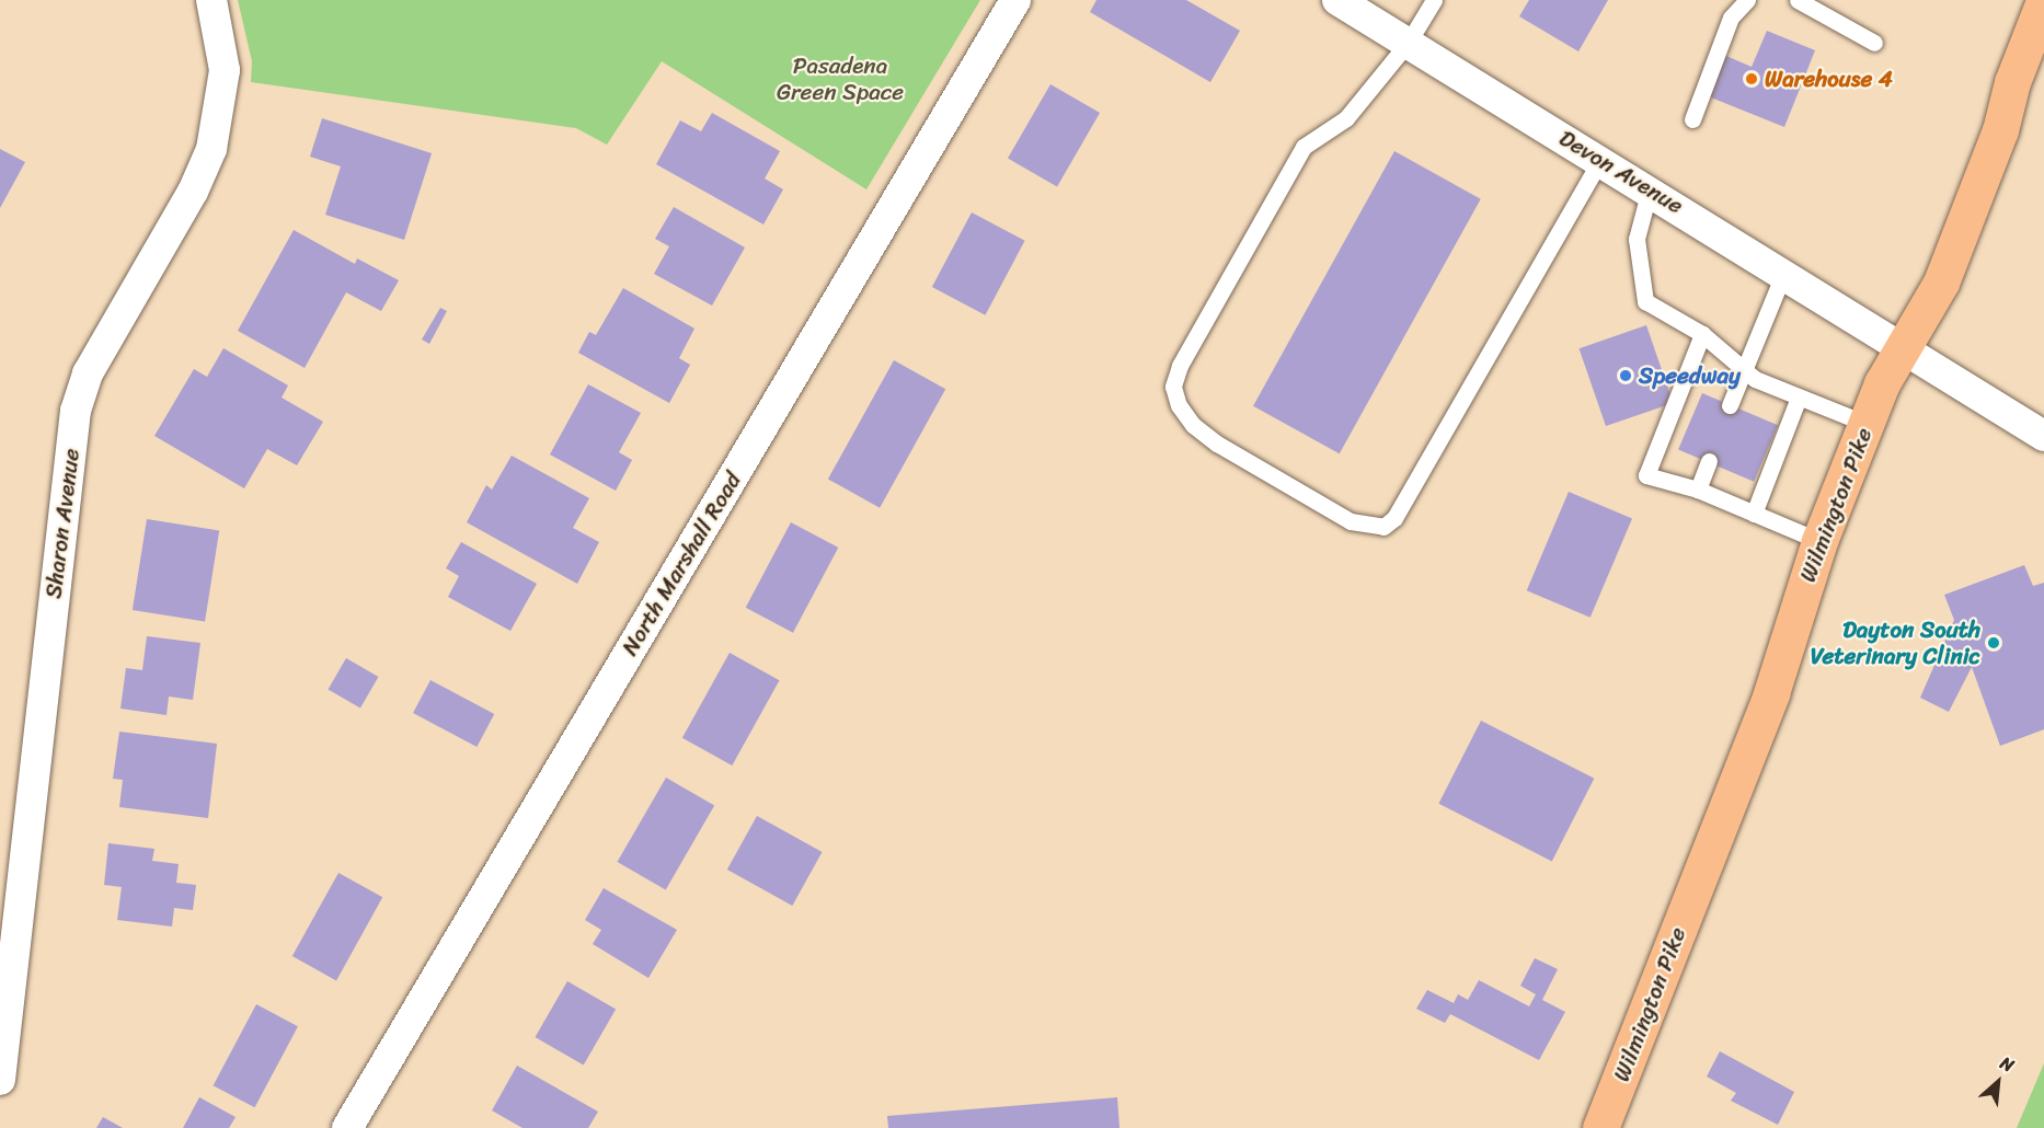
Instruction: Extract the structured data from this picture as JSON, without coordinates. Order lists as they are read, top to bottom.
{
  "streets": {
    "main road": ["Wilmington Pike"],
    "street": ["Devon Avenue", "Sharon Avenue", "North Marshall Road"]
  },
  "crossings": [
    ["Devon Avenue", "Wilmington Pike"]
  ],
  "parks": ["Pasadena Green Space"],
  "places": ["Warehouse 4", "Speedway", "Dayton South Veterinary Clinic"],
  "north": "top right"
}
